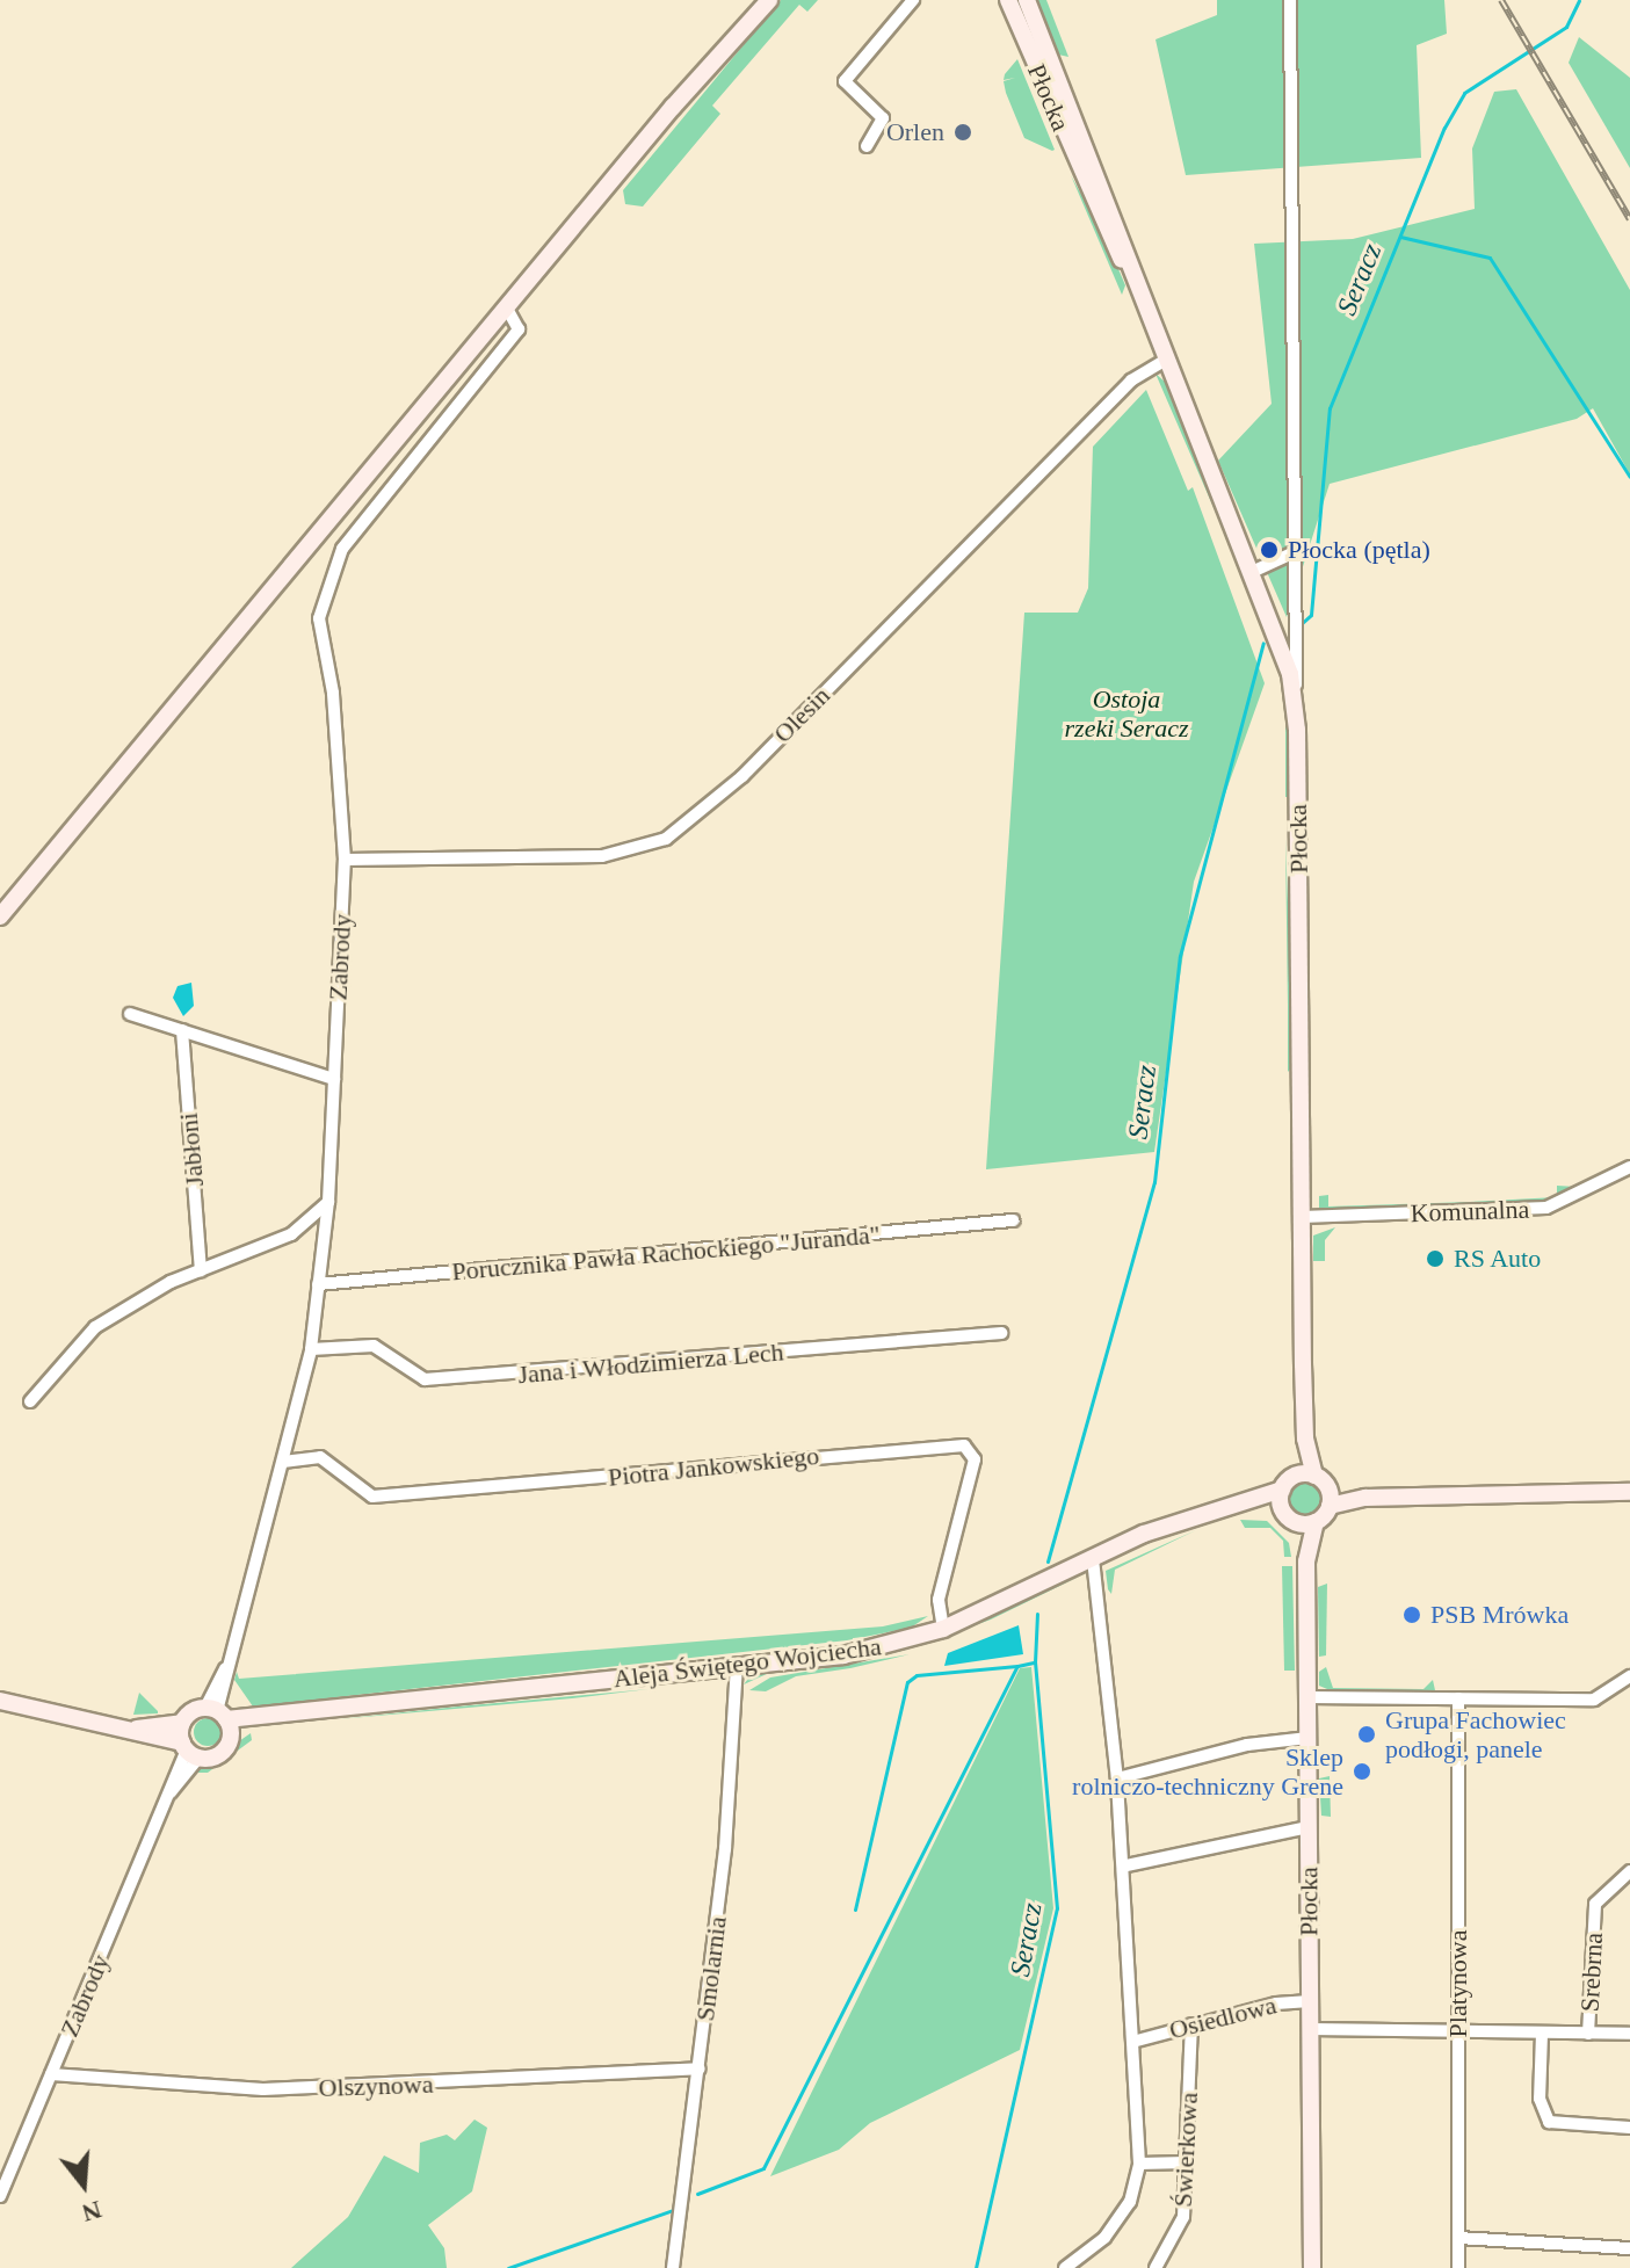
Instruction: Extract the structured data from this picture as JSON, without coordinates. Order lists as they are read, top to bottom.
{
  "streets": {
    "street": [
      "Płocka",
      "Olesin",
      "Zabrody",
      "Jabłoni",
      "Komunalna",
      "Porucznika Pawła Rachockiego \"Juranda\"",
      "Jana i Włodzimierza Lech",
      "Piotra Jankowskiego",
      "Aleja Świętego Wojciecha",
      "Smolarnia",
      "Srebrna",
      "Platynowa",
      "Osiedlowa",
      "Olszynowa",
      "Świerkowa"
    ]
  },
  "crossings": [
    ["Płocka", "Olesin"],
    ["Płocka", "Komunalna"],
    ["Płocka", "Aleja Świętego Wojciecha"],
    ["Płocka", "Osiedlowa"],
    ["Olesin", "Zabrody"],
    ["Zabrody", "Porucznika Pawła Rachockiego \"Juranda\""],
    ["Zabrody", "Jana i Włodzimierza Lech"],
    ["Zabrody", "Piotra Jankowskiego"],
    ["Zabrody", "Aleja Świętego Wojciecha"],
    ["Zabrody", "Olszynowa"],
    ["Piotra Jankowskiego", "Aleja Świętego Wojciecha"],
    ["Aleja Świętego Wojciecha", "Smolarnia"],
    ["Smolarnia", "Olszynowa"],
    ["Osiedlowa", "Świerkowa"]
  ],
  "water": ["Seracz"],
  "parks": ["Ostoja rzeki Seracz"],
  "places": [
    "Orlen",
    "Płocka (pętla)",
    "RS Auto",
    "PSB Mrówka",
    "Grupa Fachowiec podłogi, panele",
    "Sklep rolniczo-techniczny Grene"
  ],
  "north": "bottom"
}
